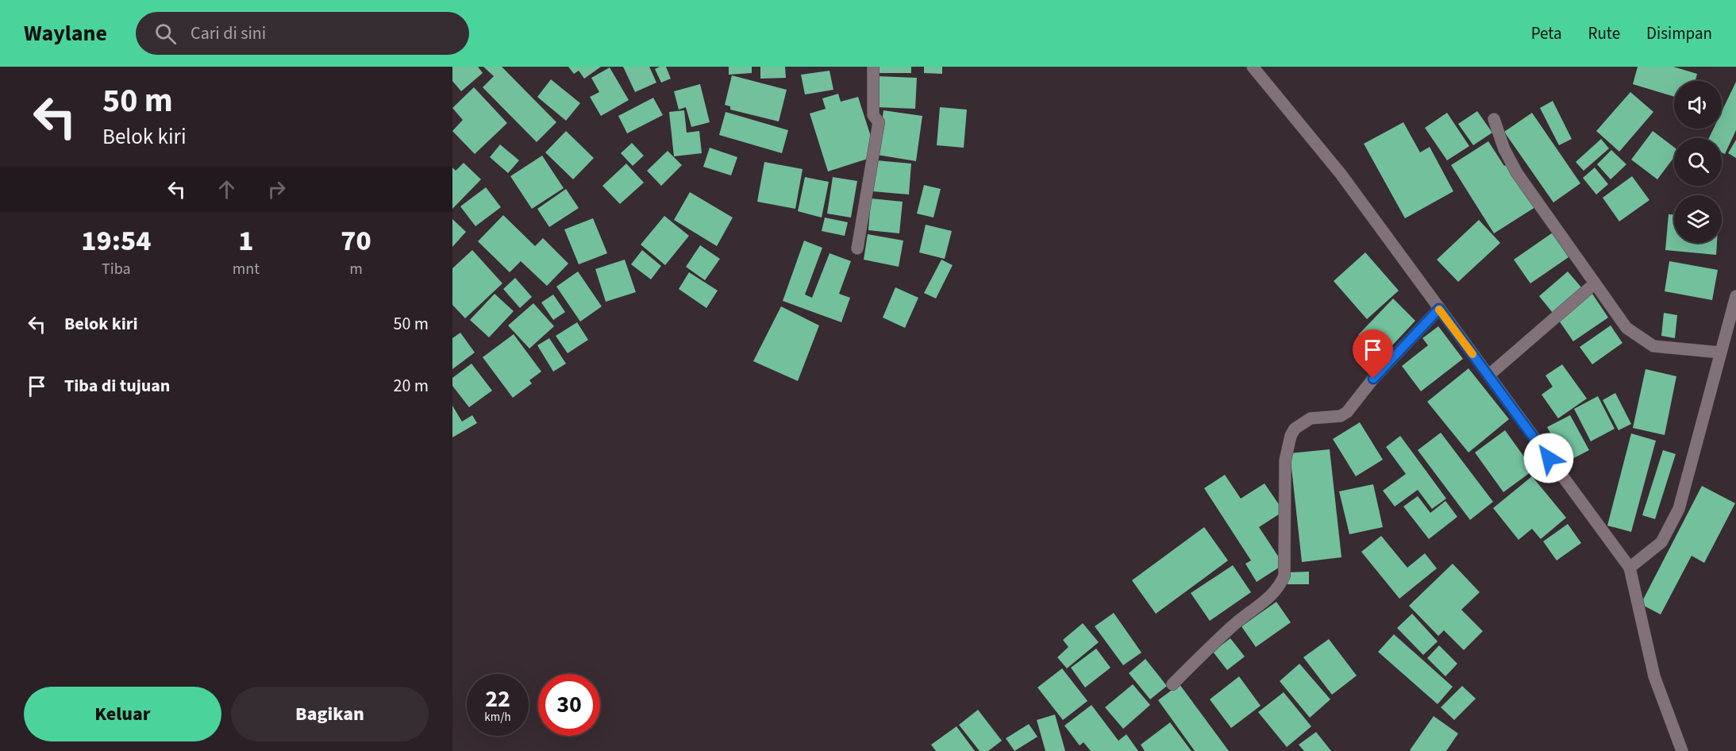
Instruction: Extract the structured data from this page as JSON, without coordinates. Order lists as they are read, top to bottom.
{
  "page": {
    "header": "Waylane",
    "search": "Cari di sini",
    "nav": ["Peta", "Rute", "Disimpan"],
    "turn": ["50 m", "Belok kiri"],
    "eta": [
      "19:54",
      "Tiba",
      "1",
      "mnt",
      "70",
      "m"
    ],
    "list": [
      {
        "name": "Belok kiri",
        "value": "50 m"
      },
      {
        "name": "Tiba di tujuan",
        "value": "20 m"
      }
    ],
    "speed": "22 km/h",
    "limit": "30",
    "buttons": ["Keluar", "Bagikan"]
  }
}
